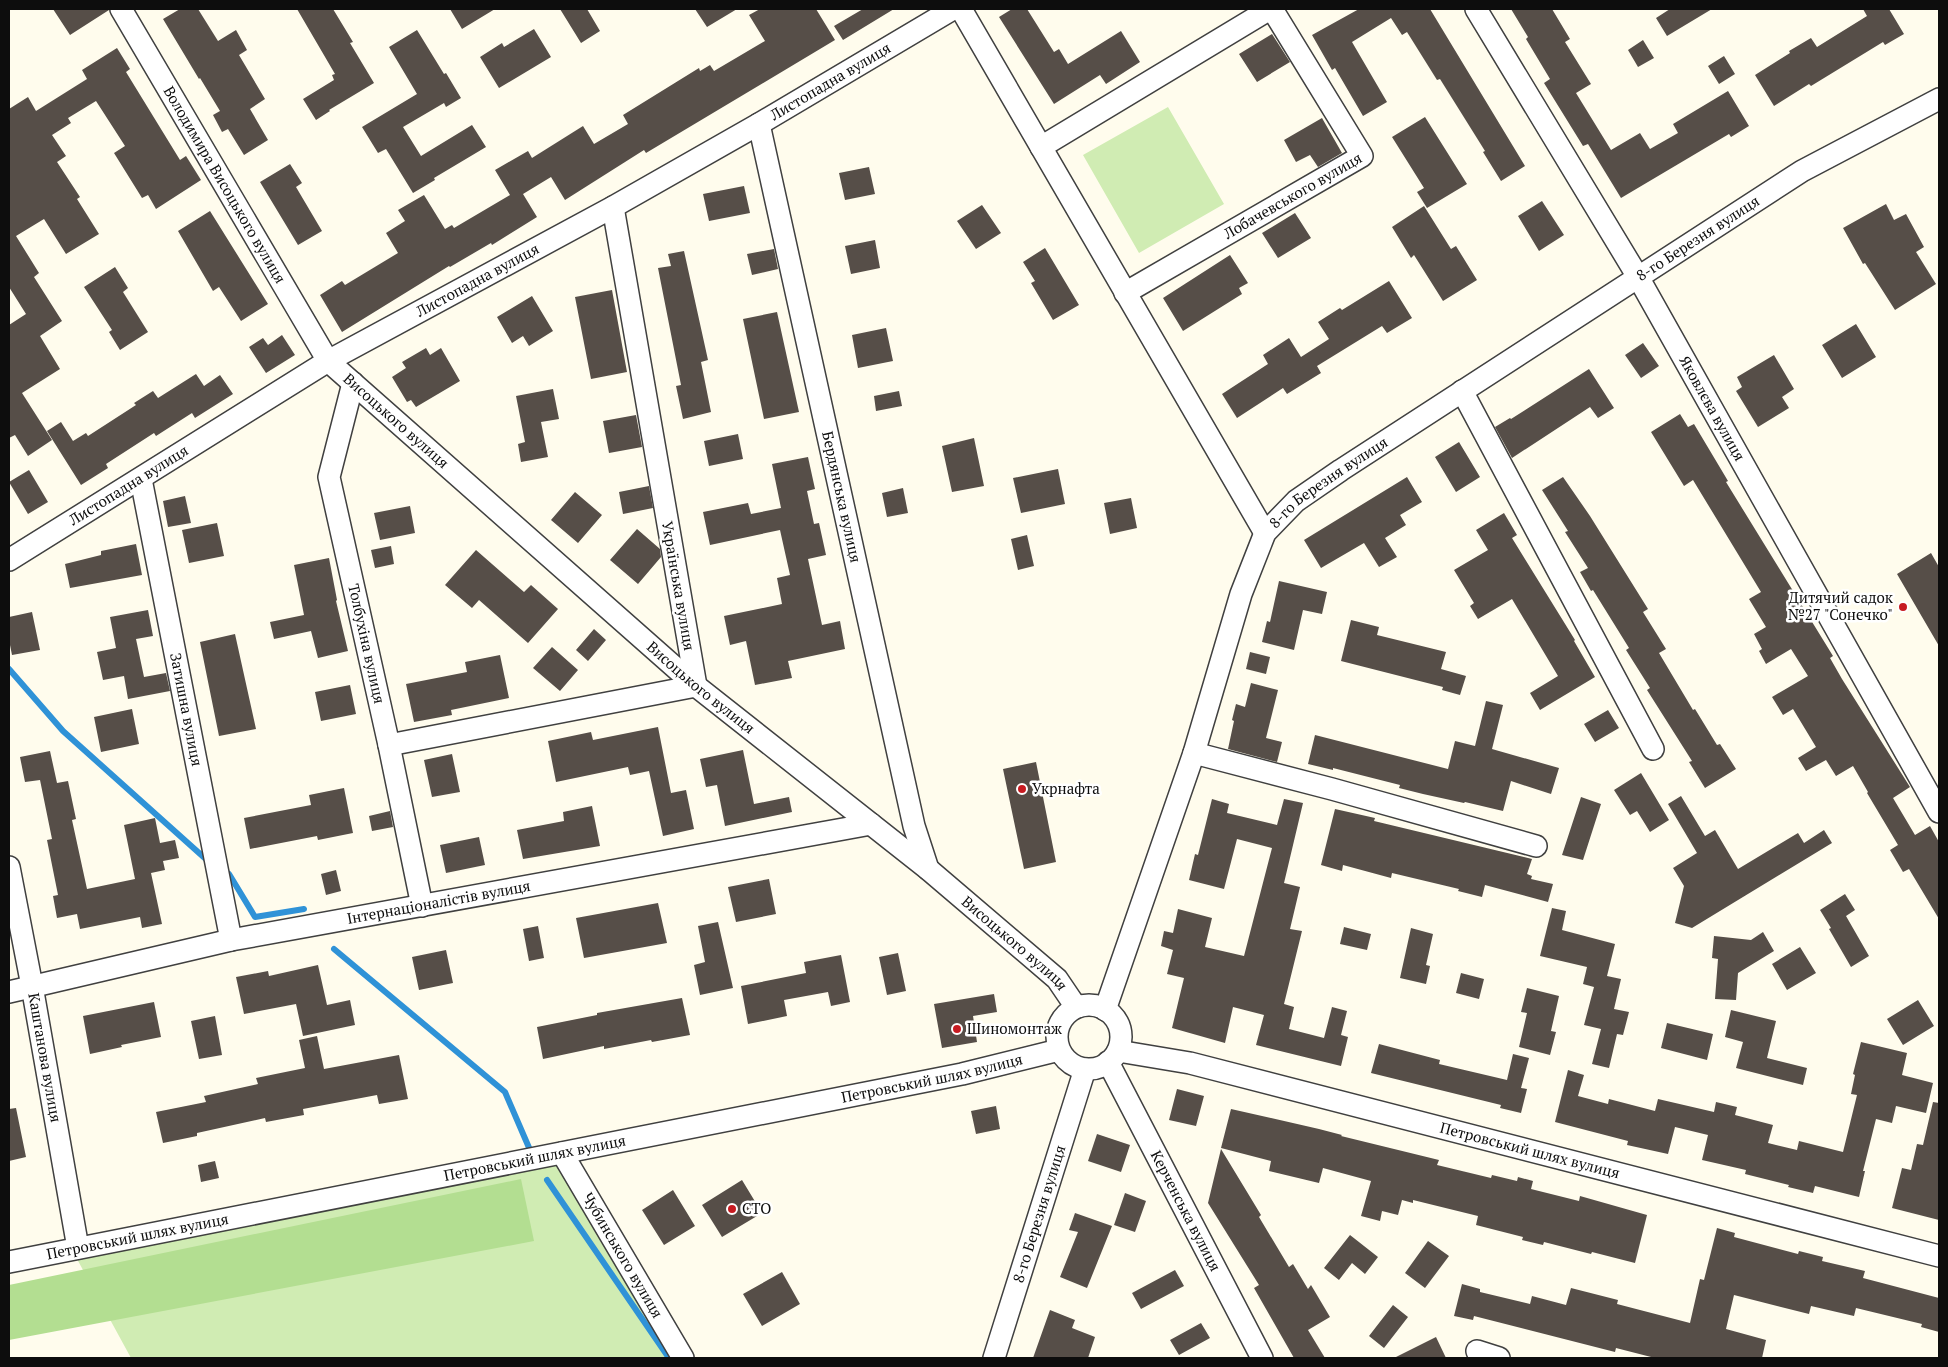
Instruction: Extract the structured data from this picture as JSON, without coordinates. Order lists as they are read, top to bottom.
{
  "streets": {
    "street": [
      "Листопадна вулиця",
      "Володимира Висоцького вулиця",
      "Лобачевського вулиця",
      "8-го Березня вулиця",
      "Яковлєва вулиця",
      "Висоцького вулиця",
      "Бердянська вулиця",
      "Українська вулиця",
      "Толбухіна вулиця",
      "Затишна вулиця",
      "Інтернаціоналістів вулиця",
      "Каштанова вулиця",
      "Петровський шлях вулиця",
      "Керченська вулиця",
      "Чубинського вулиця"
    ]
  },
  "crossings": [
    ["Листопадна вулиця", "Володимира Висоцького вулиця"],
    ["Листопадна вулиця", "Висоцького вулиця"],
    ["Листопадна вулиця", "Бердянська вулиця"],
    ["Листопадна вулиця", "Українська вулиця"],
    ["Листопадна вулиця", "Затишна вулиця"],
    ["Володимира Висоцького вулиця", "Висоцького вулиця"],
    ["8-го Березня вулиця", "Яковлєва вулиця"],
    ["8-го Березня вулиця", "Висоцького вулиця"],
    ["8-го Березня вулиця", "Петровський шлях вулиця"],
    ["8-го Березня вулиця", "Керченська вулиця"],
    ["Висоцького вулиця", "Бердянська вулиця"],
    ["Висоцького вулиця", "Українська вулиця"],
    ["Висоцького вулиця", "Толбухіна вулиця"],
    ["Висоцького вулиця", "Інтернаціоналістів вулиця"],
    ["Висоцького вулиця", "Петровський шлях вулиця"],
    ["Висоцького вулиця", "Керченська вулиця"],
    ["Толбухіна вулиця", "Інтернаціоналістів вулиця"],
    ["Затишна вулиця", "Інтернаціоналістів вулиця"],
    ["Інтернаціоналістів вулиця", "Каштанова вулиця"],
    ["Каштанова вулиця", "Петровський шлях вулиця"],
    ["Петровський шлях вулиця", "Керченська вулиця"],
    ["Петровський шлях вулиця", "Чубинського вулиця"]
  ],
  "places": [
    "Дитячий садок №27 \"Сонечко\"",
    "Укрнафта",
    "Шиномонтаж",
    "СТО"
  ]
}
